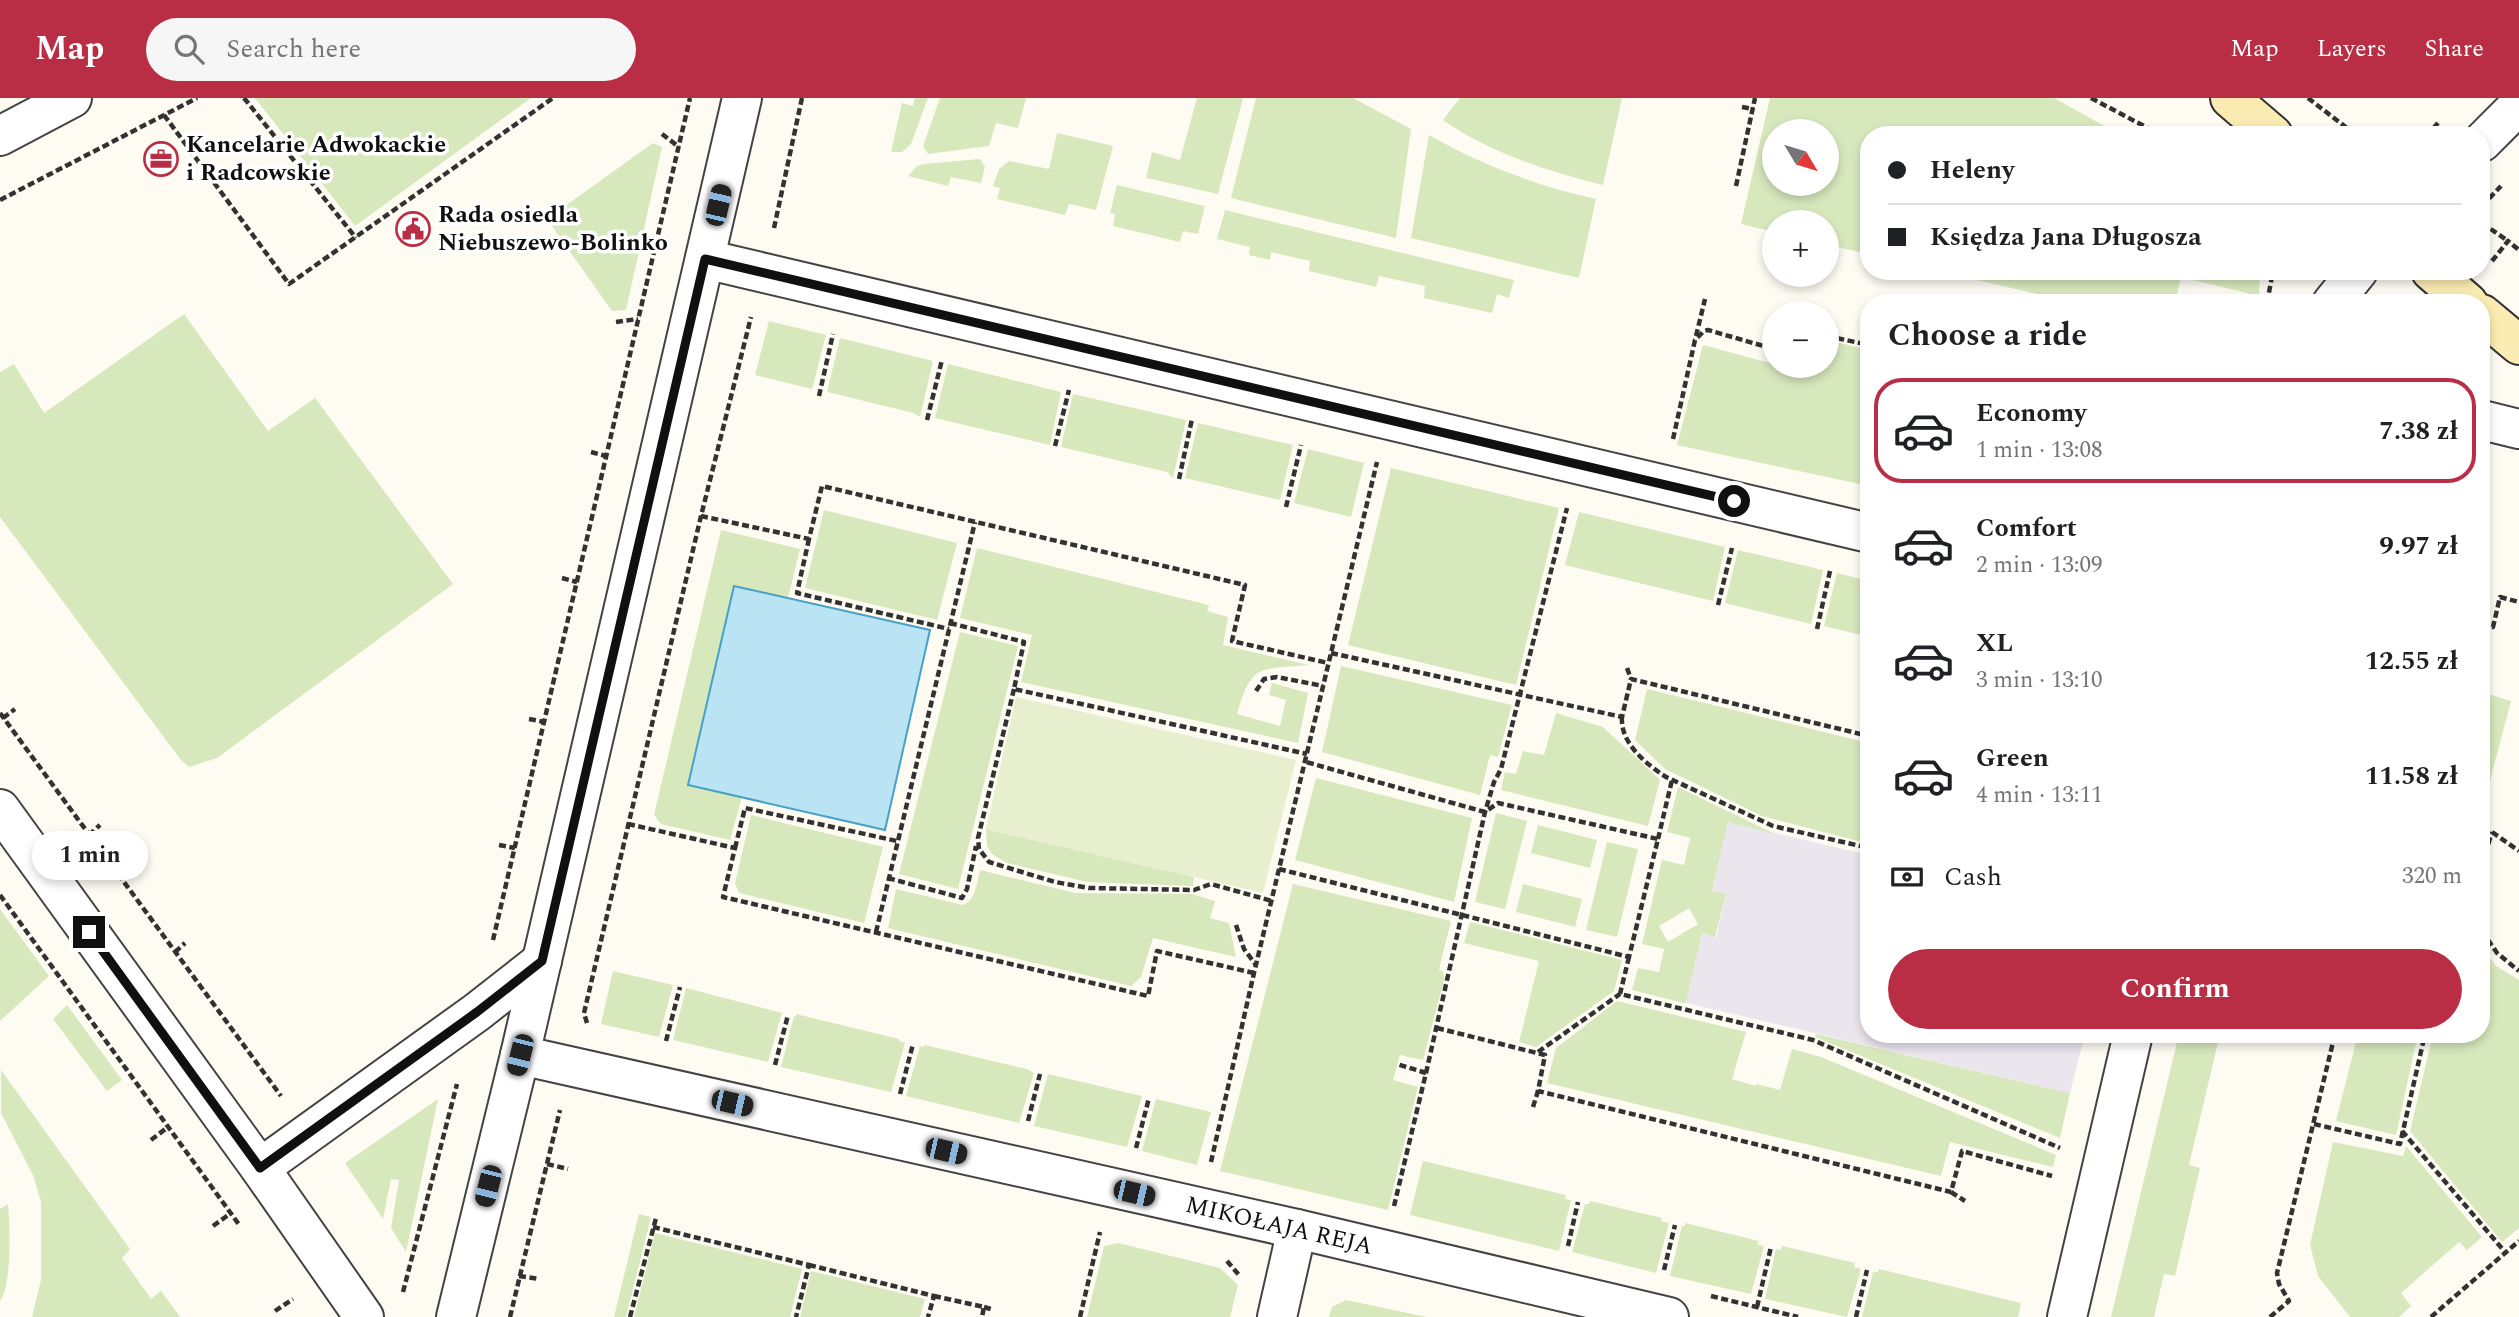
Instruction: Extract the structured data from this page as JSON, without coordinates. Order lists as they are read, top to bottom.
{
  "streets": {
    "street": ["MIKOŁAJA REJA"]
  },
  "places": {
    "office": ["Kancelarie Adwokackie i Radcowskie"],
    "public building": ["Rada osiedla Niebuszewo-Bolinko"]
  },
  "north": "bottom right",
  "page": {
    "header": "Map",
    "search": "Search here",
    "nav": ["Map", "Layers", "Share"],
    "map_buttons": ["+", "−"],
    "banner": ["Heleny", "Księdza Jana Długosza"],
    "heading": "Choose a ride",
    "list": [
      {
        "name": "Economy",
        "note": "1 min · 13:08",
        "value": "7.38 zł"
      },
      {
        "name": "Comfort",
        "note": "2 min · 13:09",
        "value": "9.97 zł"
      },
      {
        "name": "XL",
        "note": "3 min · 13:10",
        "value": "12.55 zł"
      },
      {
        "name": "Green",
        "note": "4 min · 13:11",
        "value": "11.58 zł"
      }
    ],
    "bubble": "1 min",
    "pay": ["Cash", "320 m"],
    "buttons": "Confirm"
  }
}
